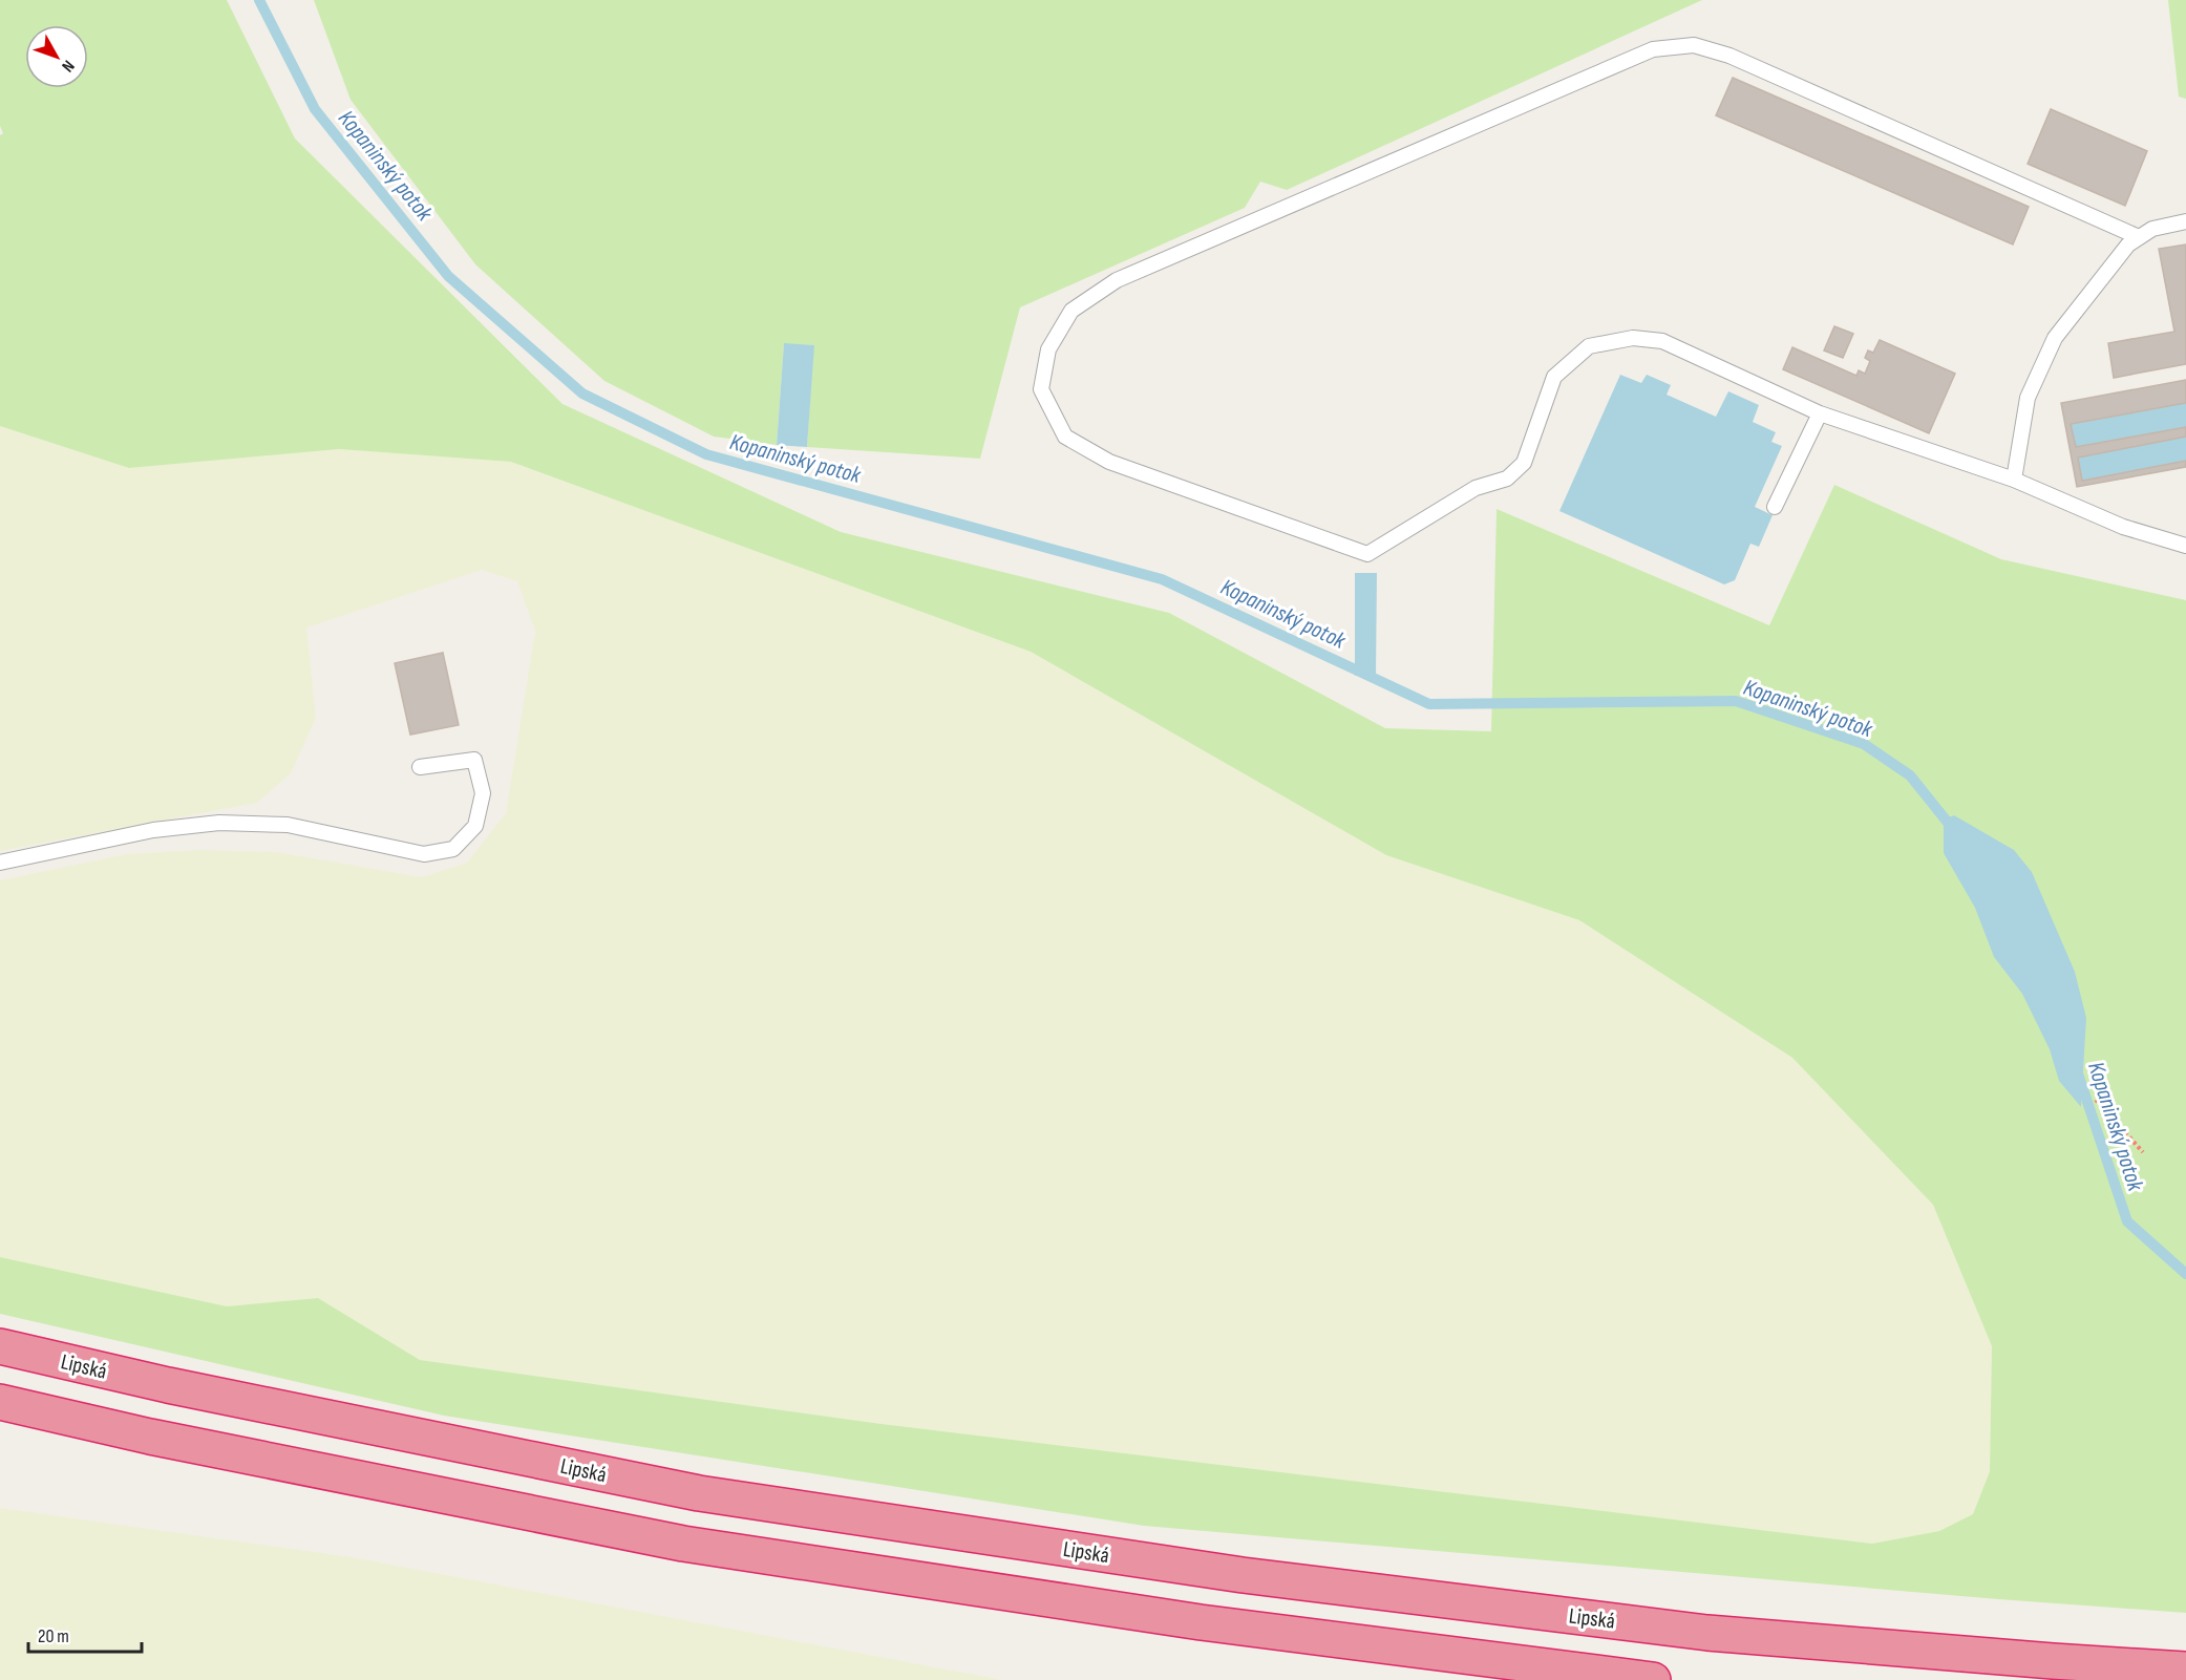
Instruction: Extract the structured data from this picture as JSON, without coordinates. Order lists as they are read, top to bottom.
{
  "streets": {
    "highway": ["Lipská"]
  },
  "water": ["Kopaninský potok"],
  "scale_bar": "20 m",
  "north": "bottom right"
}
